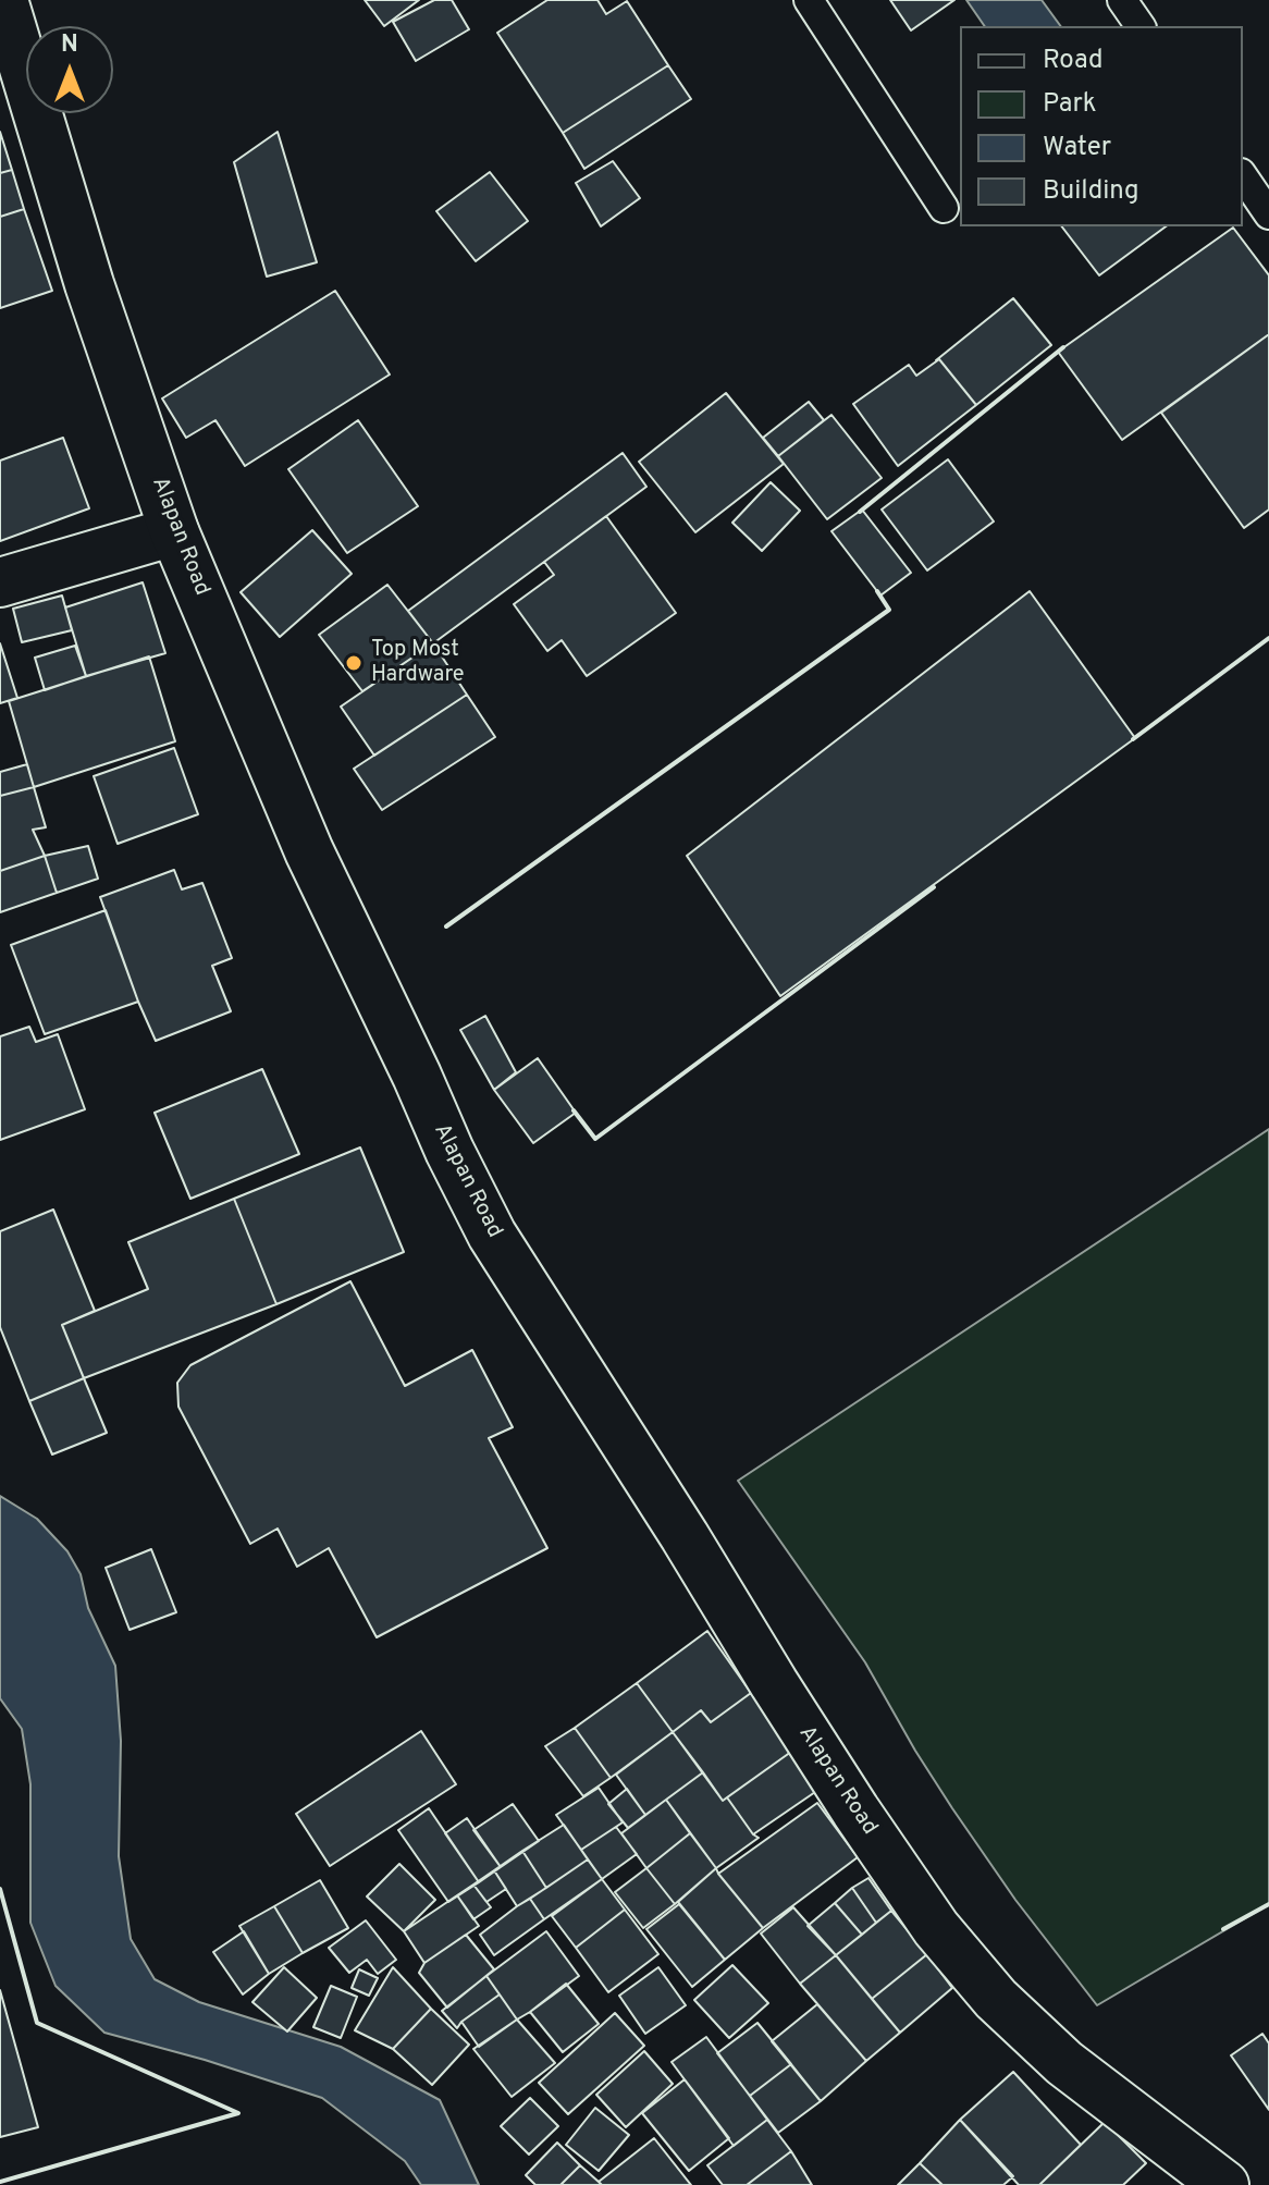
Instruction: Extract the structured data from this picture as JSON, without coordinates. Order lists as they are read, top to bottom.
{
  "streets": {
    "street": ["Alapan Road"]
  },
  "places": ["Top Most Hardware"],
  "legend": [
    "Road",
    "Park",
    "Water",
    "Building"
  ],
  "north": "top"
}
